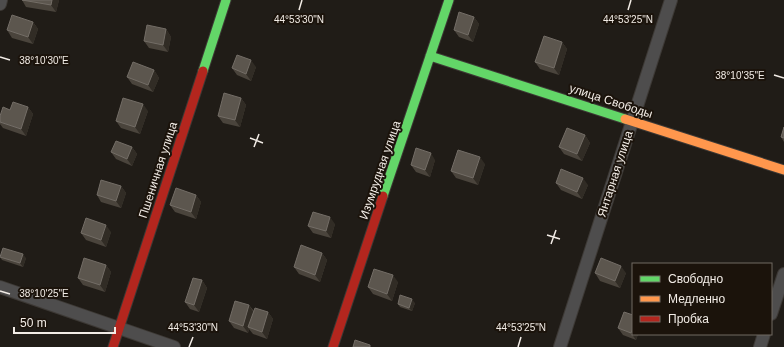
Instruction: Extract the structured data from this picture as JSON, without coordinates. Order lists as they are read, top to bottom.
{
  "streets": {
    "street": [
      "улица Свободы",
      "Пшеничная улица",
      "Изумрудная улица",
      "Янтарная улица"
    ]
  },
  "crossings": [
    ["улица Свободы", "Изумрудная улица"],
    ["улица Свободы", "Янтарная улица"]
  ],
  "legend": ["Свободно", "Медленно", "Пробка"],
  "scale_bar": "50 m",
  "coordinates": [
    "44°53'30\"N",
    "44°53'25\"N",
    "38°10'30\"E",
    "38°10'35\"E",
    "38°10'25\"E"
  ]
}
